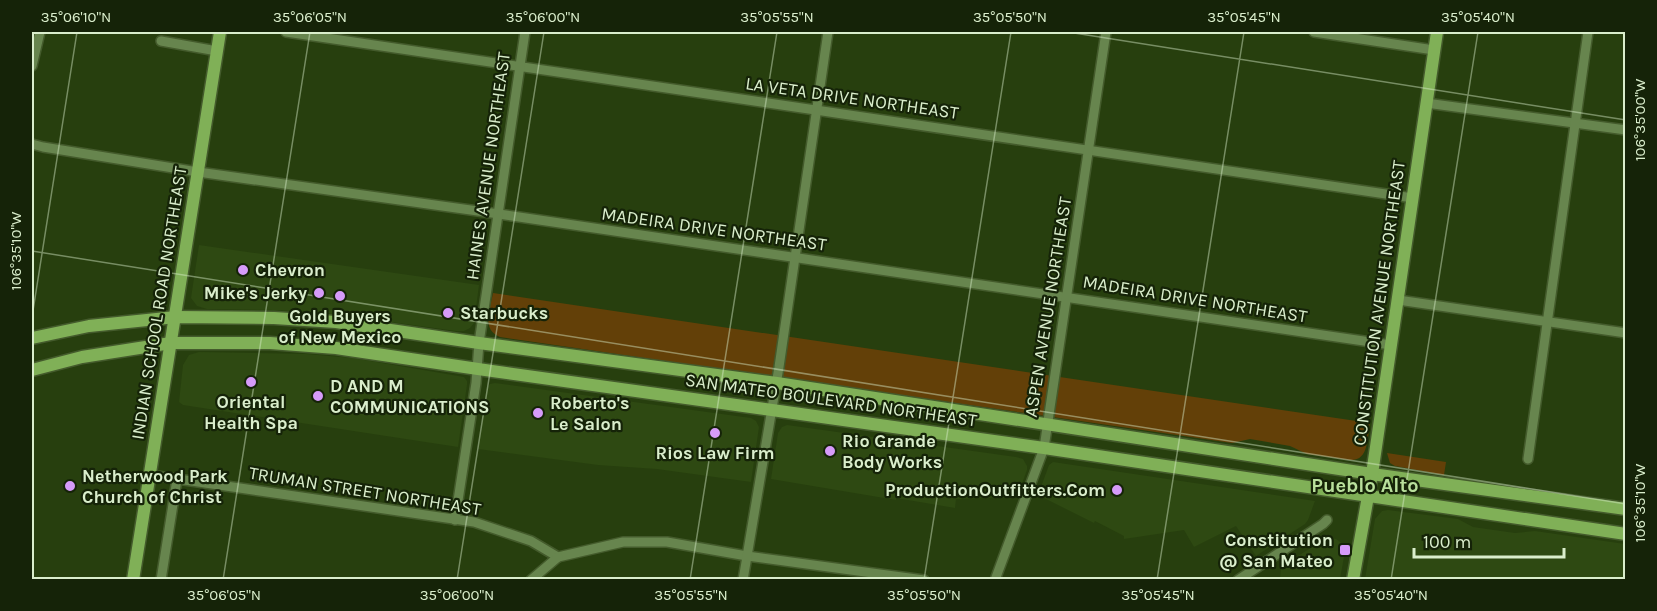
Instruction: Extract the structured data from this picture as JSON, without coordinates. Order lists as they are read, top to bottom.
{
  "streets": {
    "main road": ["INDIAN SCHOOL ROAD NORTHEAST", "CONSTITUTION AVENUE NORTHEAST", "SAN MATEO BOULEVARD NORTHEAST"],
    "street": [
      "LA VETA DRIVE NORTHEAST",
      "HAINES AVENUE NORTHEAST",
      "MADEIRA DRIVE NORTHEAST",
      "ASPEN AVENUE NORTHEAST",
      "TRUMAN STREET NORTHEAST"
    ]
  },
  "crossings": [
    ["LA VETA DRIVE NORTHEAST", "HAINES AVENUE NORTHEAST"],
    ["LA VETA DRIVE NORTHEAST", "CONSTITUTION AVENUE NORTHEAST"],
    ["LA VETA DRIVE NORTHEAST", "ASPEN AVENUE NORTHEAST"],
    ["HAINES AVENUE NORTHEAST", "MADEIRA DRIVE NORTHEAST"],
    ["HAINES AVENUE NORTHEAST", "SAN MATEO BOULEVARD NORTHEAST"],
    ["HAINES AVENUE NORTHEAST", "TRUMAN STREET NORTHEAST"],
    ["MADEIRA DRIVE NORTHEAST", "INDIAN SCHOOL ROAD NORTHEAST"],
    ["MADEIRA DRIVE NORTHEAST", "CONSTITUTION AVENUE NORTHEAST"],
    ["MADEIRA DRIVE NORTHEAST", "ASPEN AVENUE NORTHEAST"],
    ["INDIAN SCHOOL ROAD NORTHEAST", "SAN MATEO BOULEVARD NORTHEAST"],
    ["INDIAN SCHOOL ROAD NORTHEAST", "TRUMAN STREET NORTHEAST"],
    ["CONSTITUTION AVENUE NORTHEAST", "SAN MATEO BOULEVARD NORTHEAST"],
    ["ASPEN AVENUE NORTHEAST", "SAN MATEO BOULEVARD NORTHEAST"]
  ],
  "districts": ["Pueblo Alto"],
  "places": {
    "other": [
      "Chevron",
      "Mike's Jerky",
      "Gold Buyers of New Mexico",
      "Starbucks",
      "Oriental Health Spa",
      "D AND M COMMUNICATIONS",
      "Roberto's Le Salon",
      "Rios Law Firm",
      "Rio Grande Body Works",
      "Netherwood Park Church of Christ",
      "ProductionOutfitters.Com"
    ],
    "transit": ["Constitution @ San Mateo"]
  },
  "scale_bar": "100 m",
  "coordinates": [
    "35°06'10\"N",
    "35°06'05\"N",
    "35°06'00\"N",
    "35°05'55\"N",
    "35°05'50\"N",
    "35°05'45\"N",
    "35°05'40\"N",
    "106°35'00\"W",
    "106°35'10\"W"
  ]
}
